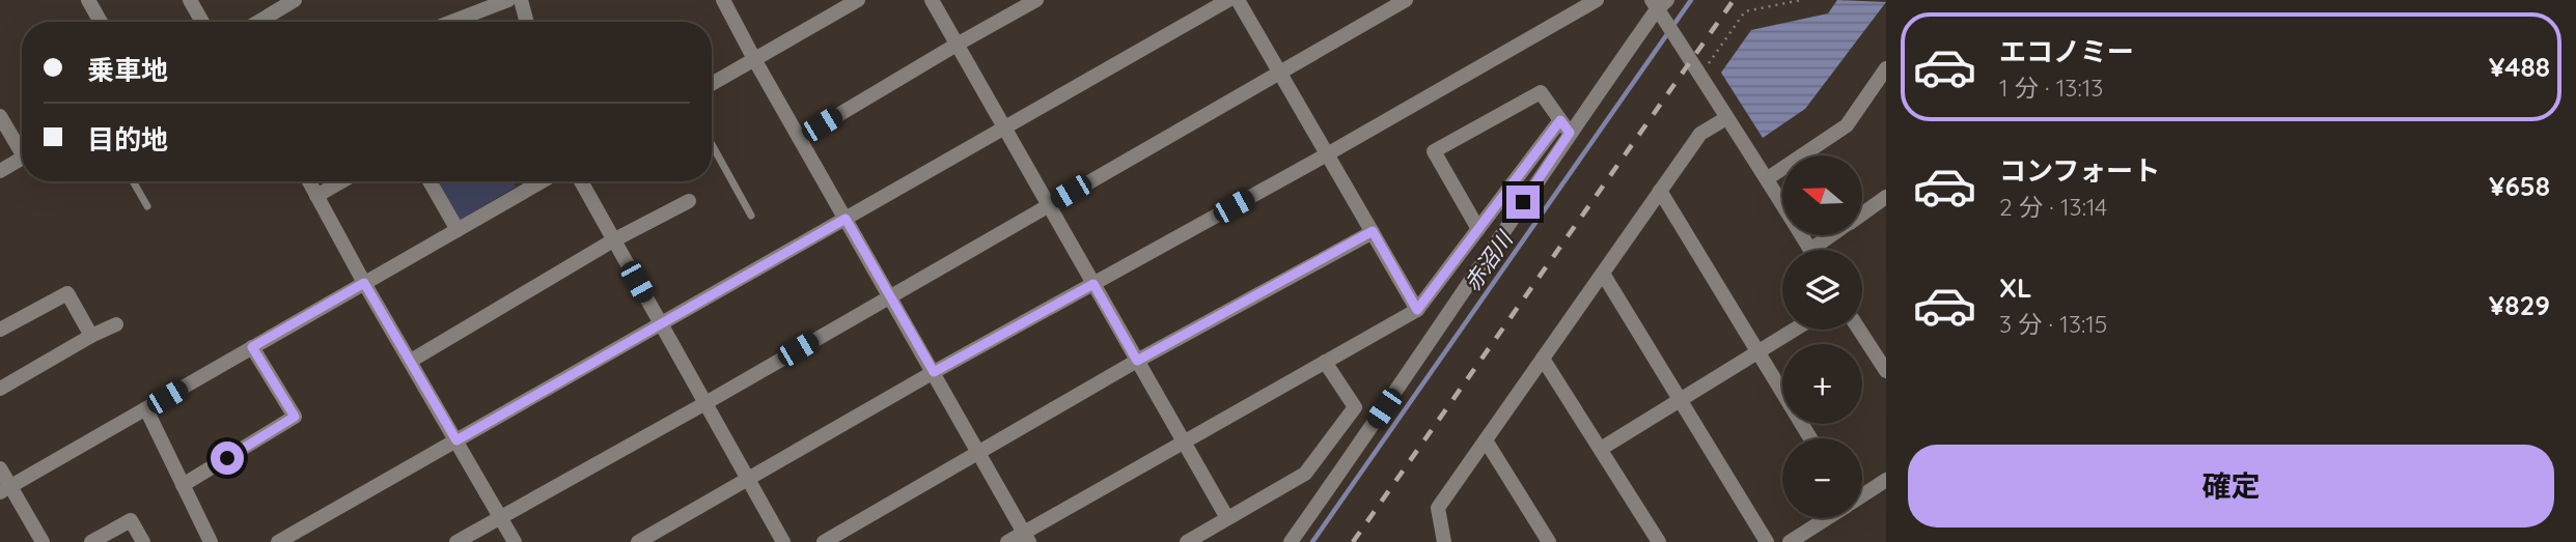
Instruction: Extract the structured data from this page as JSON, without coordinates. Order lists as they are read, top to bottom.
{
  "water": ["赤沼川"],
  "north": "left",
  "page": {
    "list": [
      {
        "name": "エコノミー",
        "note": "1 分 · 13:13",
        "value": "¥488"
      },
      {
        "name": "コンフォート",
        "note": "2 分 · 13:14",
        "value": "¥658"
      },
      {
        "name": "XL",
        "note": "3 分 · 13:15",
        "value": "¥829"
      }
    ],
    "banner": ["乗車地", "目的地"],
    "map_buttons": ["+", "−"],
    "buttons": "確定"
  }
}
